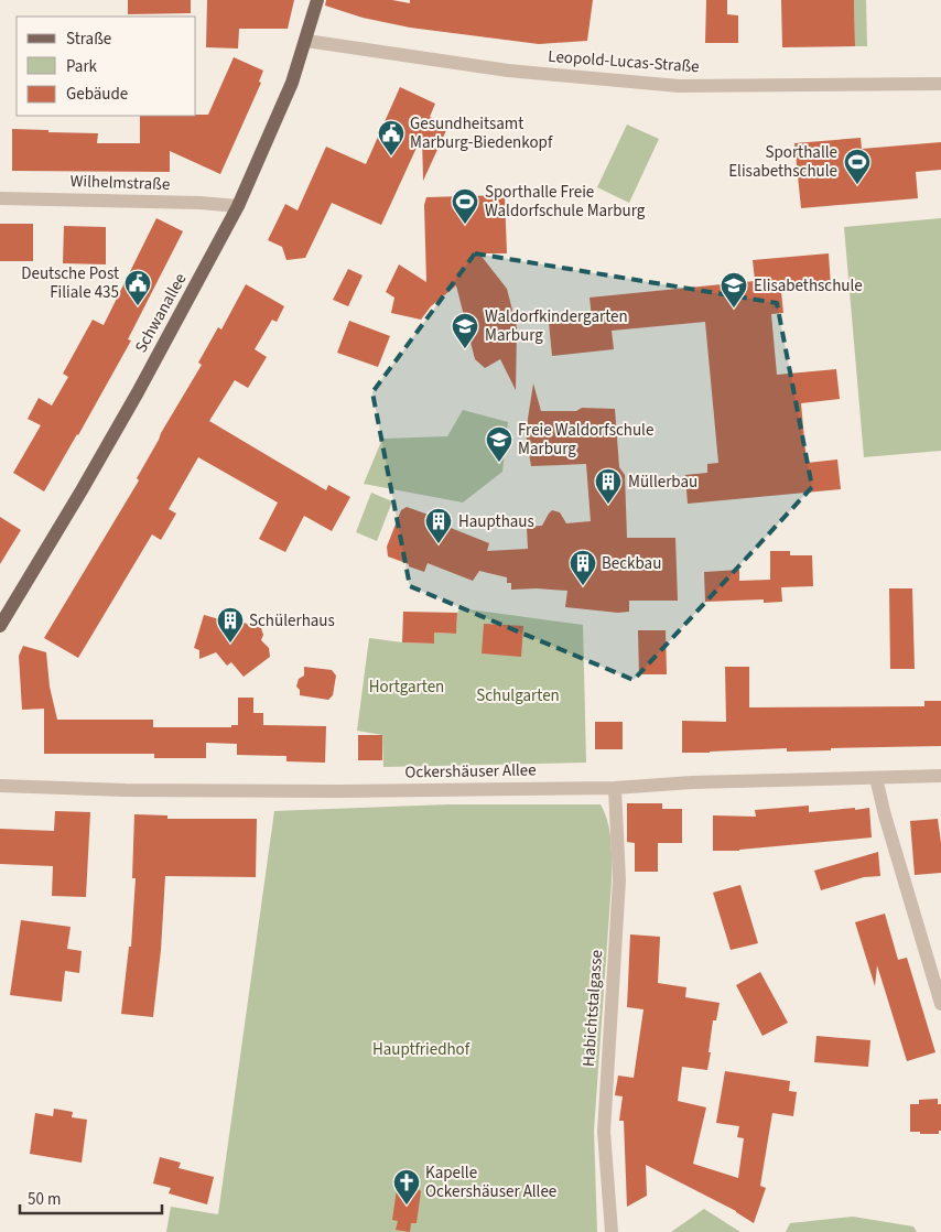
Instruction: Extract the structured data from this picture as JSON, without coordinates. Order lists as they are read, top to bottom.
{
  "streets": {
    "main road": ["Schwanallee"],
    "street": [
      "Leopold-Lucas-Straße",
      "Wilhelmstraße",
      "Ockershäuser Allee",
      "Habichtstalgasse"
    ]
  },
  "crossings": [
    ["Leopold-Lucas-Straße", "Schwanallee"],
    ["Wilhelmstraße", "Schwanallee"],
    ["Ockershäuser Allee", "Habichtstalgasse"]
  ],
  "parks": ["Hortgarten", "Schulgarten", "Hauptfriedhof"],
  "places": {
    "public building": ["Gesundheitsamt Marburg-Biedenkopf", "Deutsche Post Filiale 435"],
    "sports": ["Sporthalle Elisabethschule", "Sporthalle Freie Waldorfschule Marburg"],
    "school or university": ["Elisabethschule", "Waldorfkindergarten Marburg", "Freie Waldorfschule Marburg"],
    "building": [
      "Müllerbau",
      "Haupthaus",
      "Beckbau",
      "Schülerhaus"
    ],
    "church": ["Kapelle Ockershäuser Allee"]
  },
  "legend": ["Straße", "Park", "Gebäude"],
  "scale_bar": "50 m"
}
